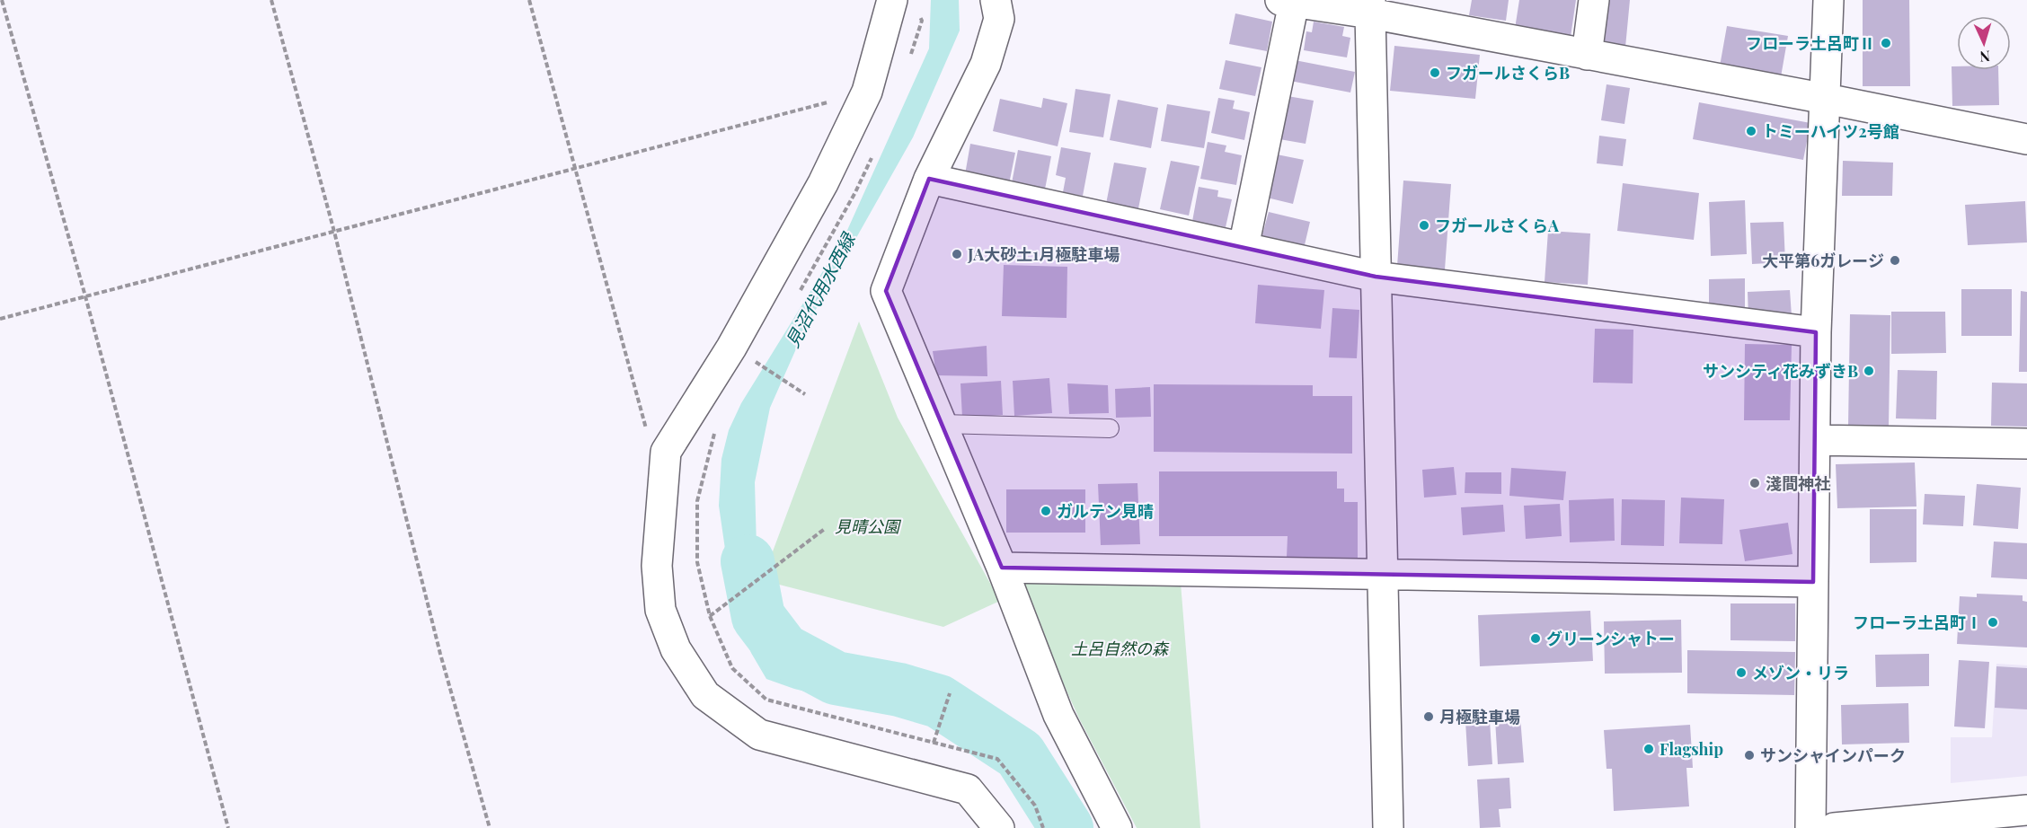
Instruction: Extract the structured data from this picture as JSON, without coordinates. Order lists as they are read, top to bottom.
{
  "water": ["見沼代用水西緑"],
  "parks": ["見晴公園", "土呂自然の森"],
  "places": [
    "フローラ土呂町Ⅱ",
    "フガールさくらB",
    "トミーハイツ2号館",
    "フガールさくらA",
    "JA大砂土1月極駐車場",
    "大平第6ガレージ",
    "サンシティ花みずきB",
    "淺間神社",
    "ガルテン見晴",
    "フローラ土呂町Ⅰ",
    "グリーンシャトー",
    "メゾン・リラ",
    "月極駐車場",
    "Flagship",
    "サンシャインパーク"
  ],
  "north": "bottom"
}
